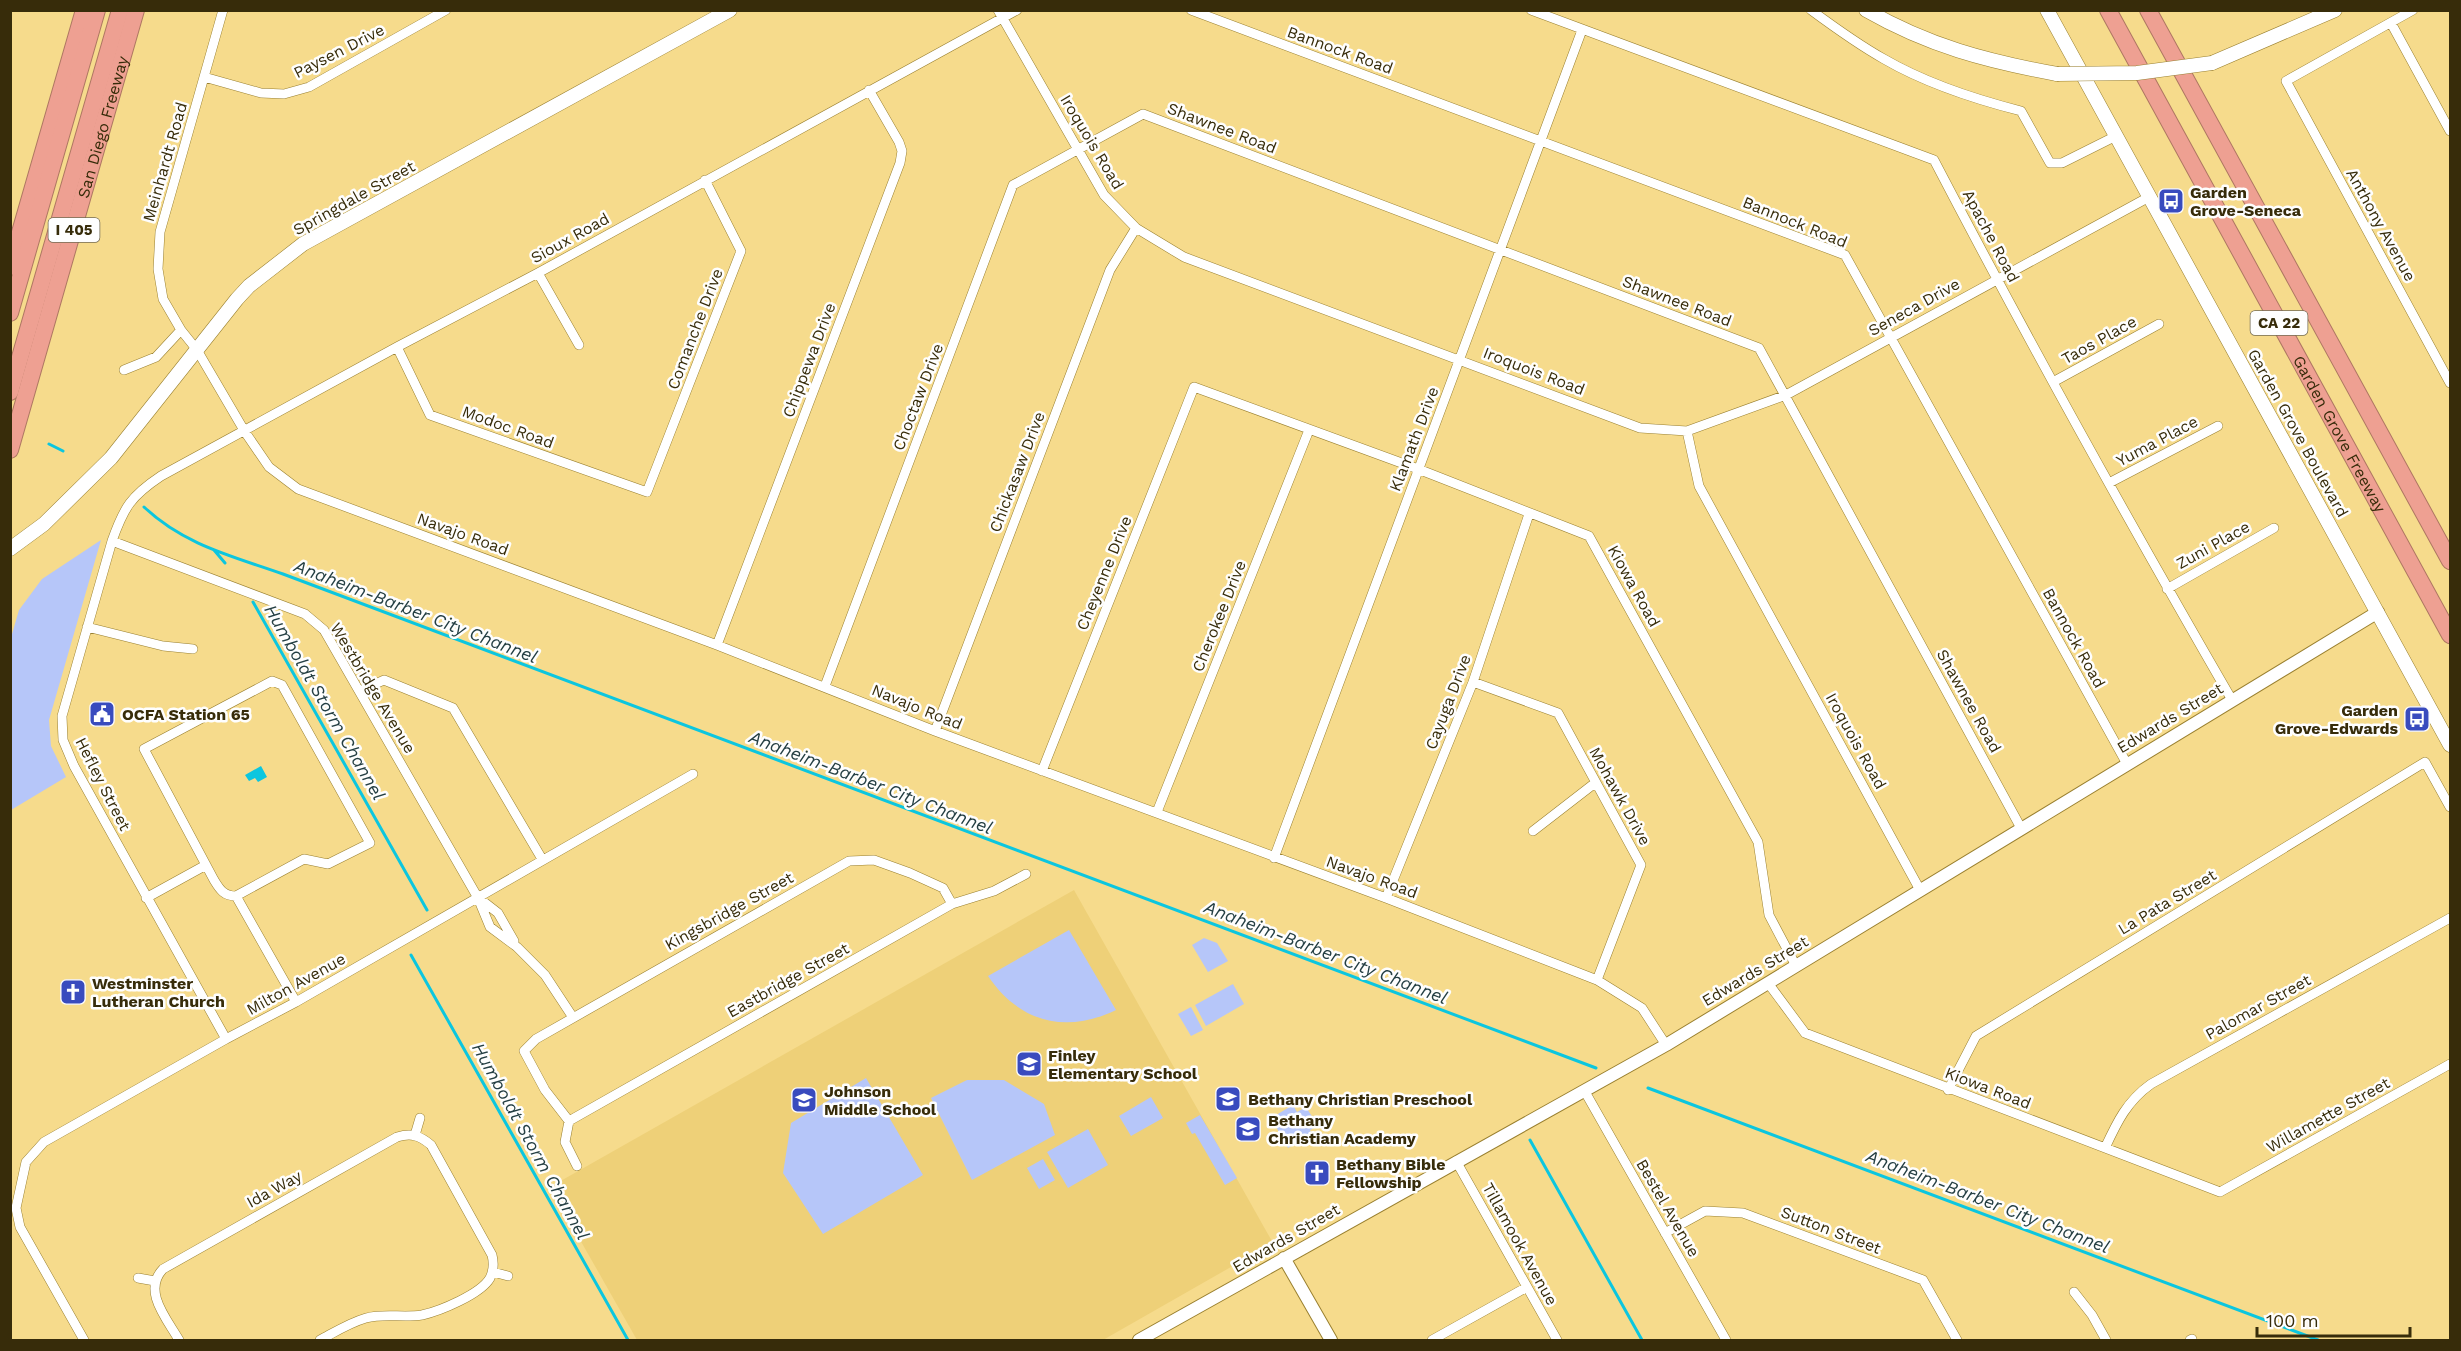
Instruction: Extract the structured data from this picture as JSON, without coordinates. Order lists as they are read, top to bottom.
{
  "streets": {
    "highway": [
      "San Diego Freeway",
      "I 405",
      "CA 22",
      "Garden Grove Freeway"
    ],
    "main road": ["Springdale Street", "Garden Grove Boulevard"],
    "street": [
      "Bannock Road",
      "Paysen Drive",
      "Shawnee Road",
      "Iroquois Road",
      "Meinhardt Road",
      "Anthony Avenue",
      "Apache Road",
      "Sioux Road",
      "Seneca Drive",
      "Comanche Drive",
      "Taos Place",
      "Chippewa Drive",
      "Choctaw Drive",
      "Modoc Road",
      "Klamath Drive",
      "Yuma Place",
      "Chickasaw Drive",
      "Navajo Road",
      "Zuni Place",
      "Cheyenne Drive",
      "Kiowa Road",
      "Cherokee Drive",
      "Westbridge Avenue",
      "Cayuga Drive",
      "Edwards Street",
      "Hefley Street",
      "Mohawk Drive",
      "La Pata Street",
      "Kingsbridge Street",
      "Eastbridge Street",
      "Milton Avenue",
      "Palomar Street",
      "Willamette Street",
      "Ida Way",
      "Bestel Avenue",
      "Sutton Street",
      "Tillamook Avenue"
    ]
  },
  "crossings": [
    ["Bannock Road", "Seneca Drive"],
    ["Bannock Road", "Klamath Drive"],
    ["Bannock Road", "Edwards Street"],
    ["Paysen Drive", "Meinhardt Road"],
    ["Shawnee Road", "Iroquois Road"],
    ["Shawnee Road", "Seneca Drive"],
    ["Shawnee Road", "Choctaw Drive"],
    ["Shawnee Road", "Klamath Drive"],
    ["Shawnee Road", "Edwards Street"],
    ["Iroquois Road", "Sioux Road"],
    ["Iroquois Road", "Seneca Drive"],
    ["Iroquois Road", "Choctaw Drive"],
    ["Iroquois Road", "Klamath Drive"],
    ["Iroquois Road", "Chickasaw Drive"],
    ["Iroquois Road", "Edwards Street"],
    ["Meinhardt Road", "Springdale Street"],
    ["Meinhardt Road", "Navajo Road"],
    ["Springdale Street", "Navajo Road"],
    ["Apache Road", "Seneca Drive"],
    ["Apache Road", "Taos Place"],
    ["Apache Road", "Klamath Drive"],
    ["Apache Road", "Yuma Place"],
    ["Apache Road", "Zuni Place"],
    ["Apache Road", "Edwards Street"],
    ["Sioux Road", "Comanche Drive"],
    ["Sioux Road", "Chippewa Drive"],
    ["Sioux Road", "Modoc Road"],
    ["Sioux Road", "Navajo Road"],
    ["Sioux Road", "Hefley Street"],
    ["Seneca Drive", "Garden Grove Boulevard"],
    ["Comanche Drive", "Modoc Road"],
    ["Chippewa Drive", "Navajo Road"],
    ["Choctaw Drive", "Navajo Road"],
    ["Garden Grove Boulevard", "Edwards Street"],
    ["Klamath Drive", "Navajo Road"],
    ["Klamath Drive", "Kiowa Road"],
    ["Chickasaw Drive", "Navajo Road"],
    ["Navajo Road", "Cheyenne Drive"],
    ["Navajo Road", "Cherokee Drive"],
    ["Navajo Road", "Cayuga Drive"],
    ["Navajo Road", "Edwards Street"],
    ["Navajo Road", "Mohawk Drive"],
    ["Cheyenne Drive", "Kiowa Road"],
    ["Kiowa Road", "Cherokee Drive"],
    ["Kiowa Road", "Cayuga Drive"],
    ["Kiowa Road", "Edwards Street"],
    ["Kiowa Road", "La Pata Street"],
    ["Kiowa Road", "Palomar Street"],
    ["Kiowa Road", "Willamette Street"],
    ["Westbridge Avenue", "Hefley Street"],
    ["Westbridge Avenue", "Kingsbridge Street"],
    ["Westbridge Avenue", "Milton Avenue"],
    ["Cayuga Drive", "Mohawk Drive"],
    ["Edwards Street", "Bestel Avenue"],
    ["Edwards Street", "Tillamook Avenue"],
    ["Hefley Street", "Milton Avenue"],
    ["Kingsbridge Street", "Eastbridge Street"],
    ["Bestel Avenue", "Sutton Street"]
  ],
  "water": ["Anaheim-Barber City Channel", "Humboldt Storm Channel"],
  "places": {
    "bus stop": ["Garden Grove-Seneca", "Garden Grove-Edwards"],
    "public building": ["OCFA Station 65"],
    "church": ["Westminster Lutheran Church", "Bethany Bible Fellowship"],
    "school or university": [
      "Finley Elementary School",
      "Bethany Christian Preschool",
      "Johnson Middle School",
      "Bethany Christian Academy"
    ]
  },
  "scale_bar": "100 m"
}
